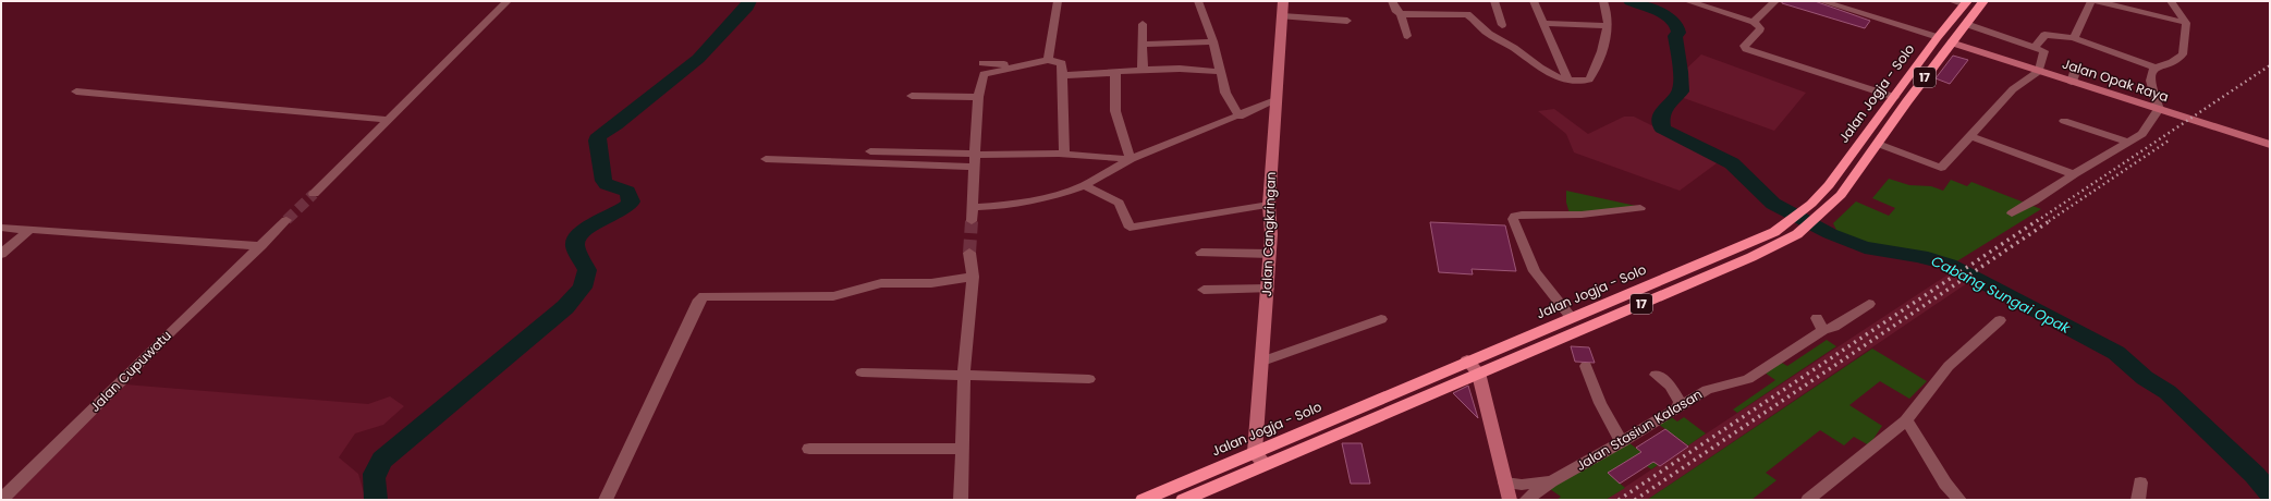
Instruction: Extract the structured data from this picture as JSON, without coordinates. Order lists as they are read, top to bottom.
{
  "streets": {
    "highway": ["17", "Jalan Jogja - Solo"],
    "main road": ["Jalan Opak Raya", "Jalan Cangkringan"],
    "street": ["Jalan Cupuwatu", "Jalan Stasiun Kalasan"]
  },
  "crossings": [
    ["Jalan Opak Raya", "Jalan Jogja - Solo"],
    ["Jalan Jogja - Solo", "Jalan Cangkringan"]
  ],
  "water": ["Cabang Sungai Opak"]
}
